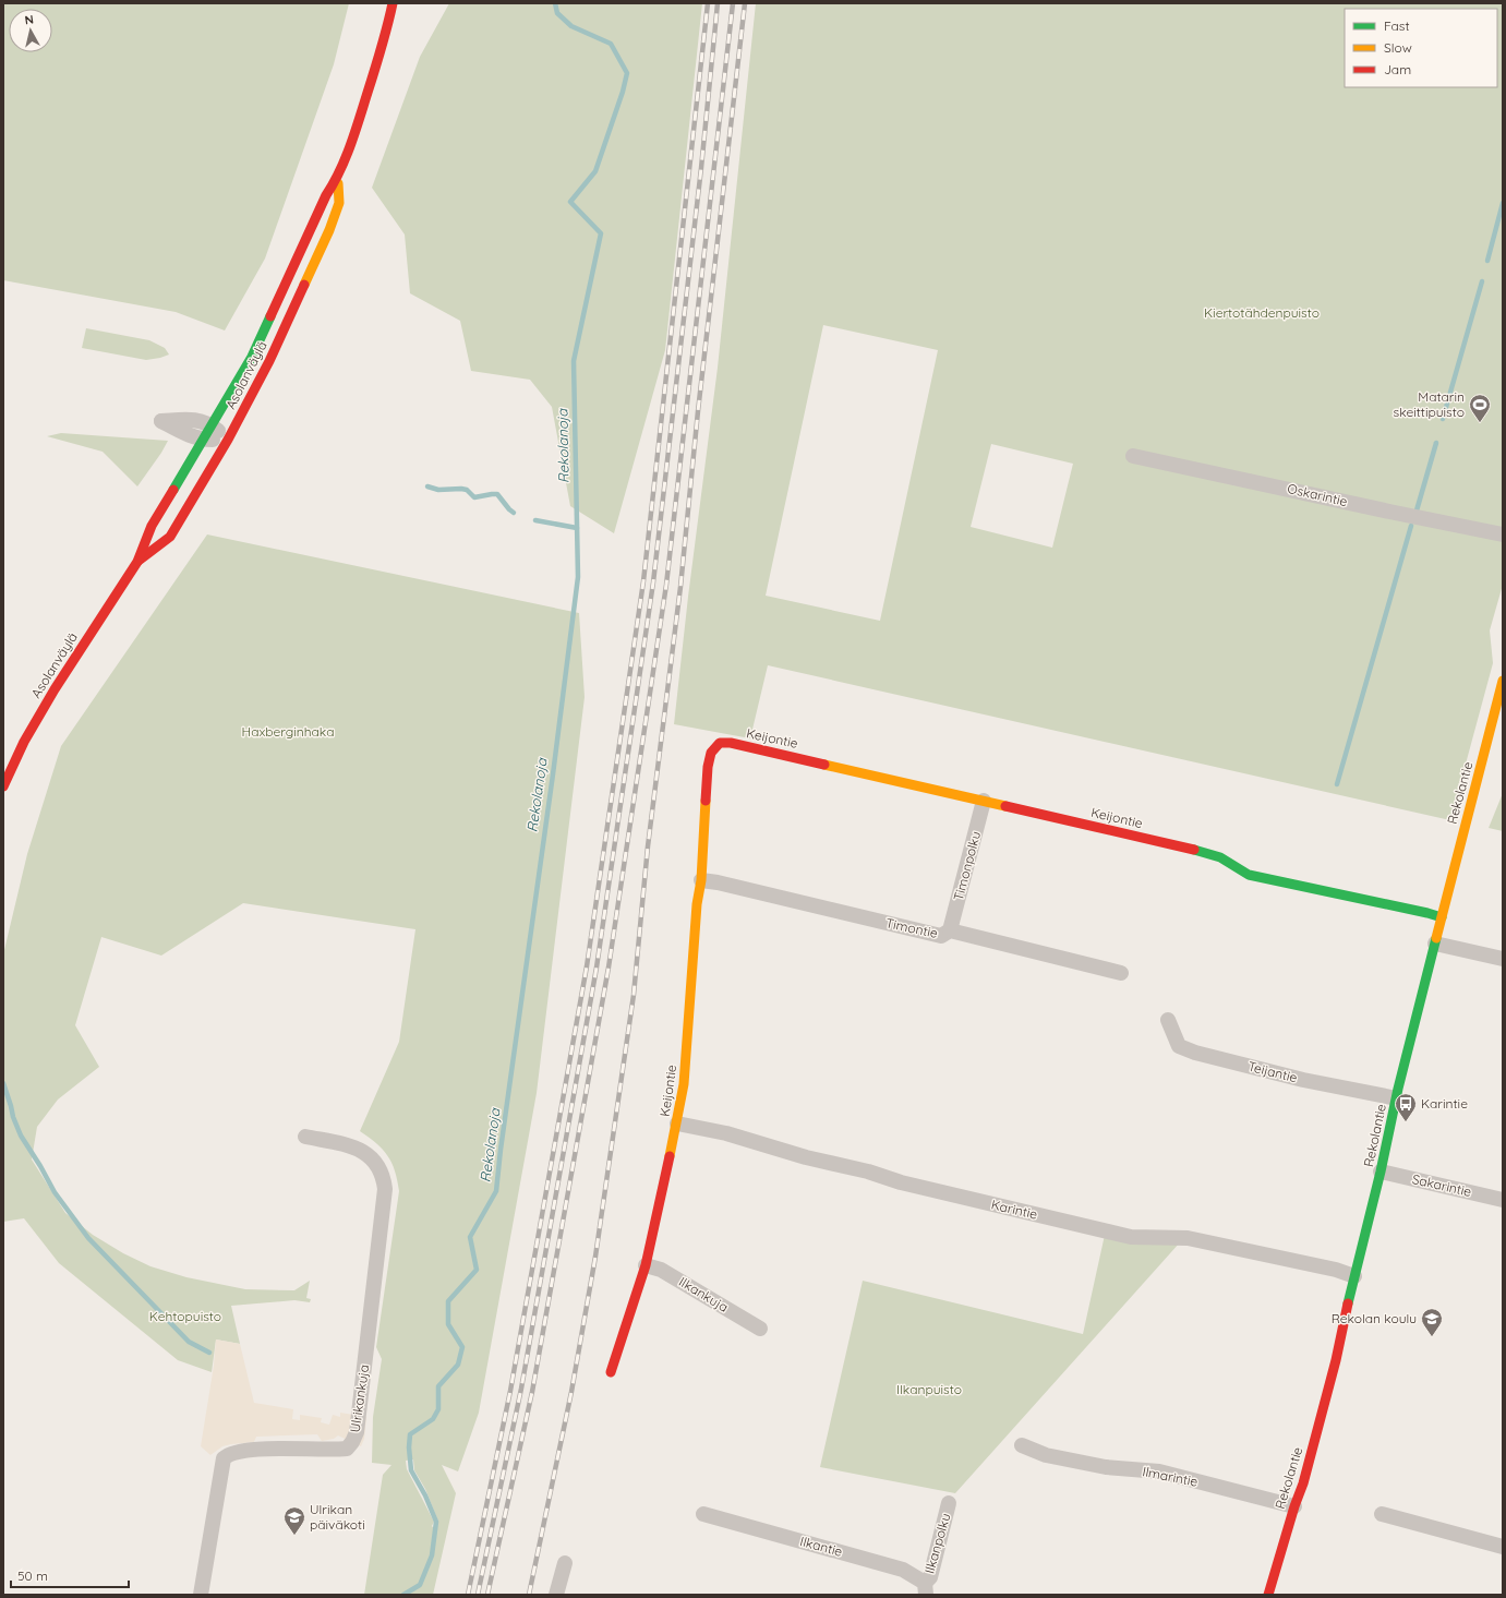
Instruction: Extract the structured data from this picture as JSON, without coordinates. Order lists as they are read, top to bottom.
{
  "streets": {
    "main road": ["Asolanväylä", "Keijontie", "Rekolantie"],
    "street": [
      "Oskarintie",
      "Timonpolku",
      "Timontie",
      "Teijantie",
      "Sakarintie",
      "Karintie",
      "Ilkankuja",
      "Ulrikankuja",
      "Ilmarintie",
      "Ilkanpolku",
      "Ilkantie"
    ]
  },
  "crossings": [
    ["Keijontie", "Rekolantie"],
    ["Keijontie", "Timonpolku"],
    ["Keijontie", "Timontie"],
    ["Keijontie", "Karintie"],
    ["Keijontie", "Ilkankuja"],
    ["Rekolantie", "Teijantie"],
    ["Rekolantie", "Sakarintie"],
    ["Rekolantie", "Karintie"],
    ["Rekolantie", "Ilmarintie"],
    ["Timonpolku", "Timontie"],
    ["Ilkanpolku", "Ilkantie"]
  ],
  "water": ["Rekolanoja"],
  "parks": [
    "Kiertotähdenpuisto",
    "Haxberginhaka",
    "Kehtopuisto",
    "Ilkanpuisto"
  ],
  "places": {
    "sports": ["Matarin skeittipuisto"],
    "bus stop": ["Karintie"],
    "school or university": ["Rekolan koulu", "Ulrikan päiväkoti"]
  },
  "legend": ["Fast", "Slow", "Jam"],
  "scale_bar": "50 m",
  "north": "top"
}
